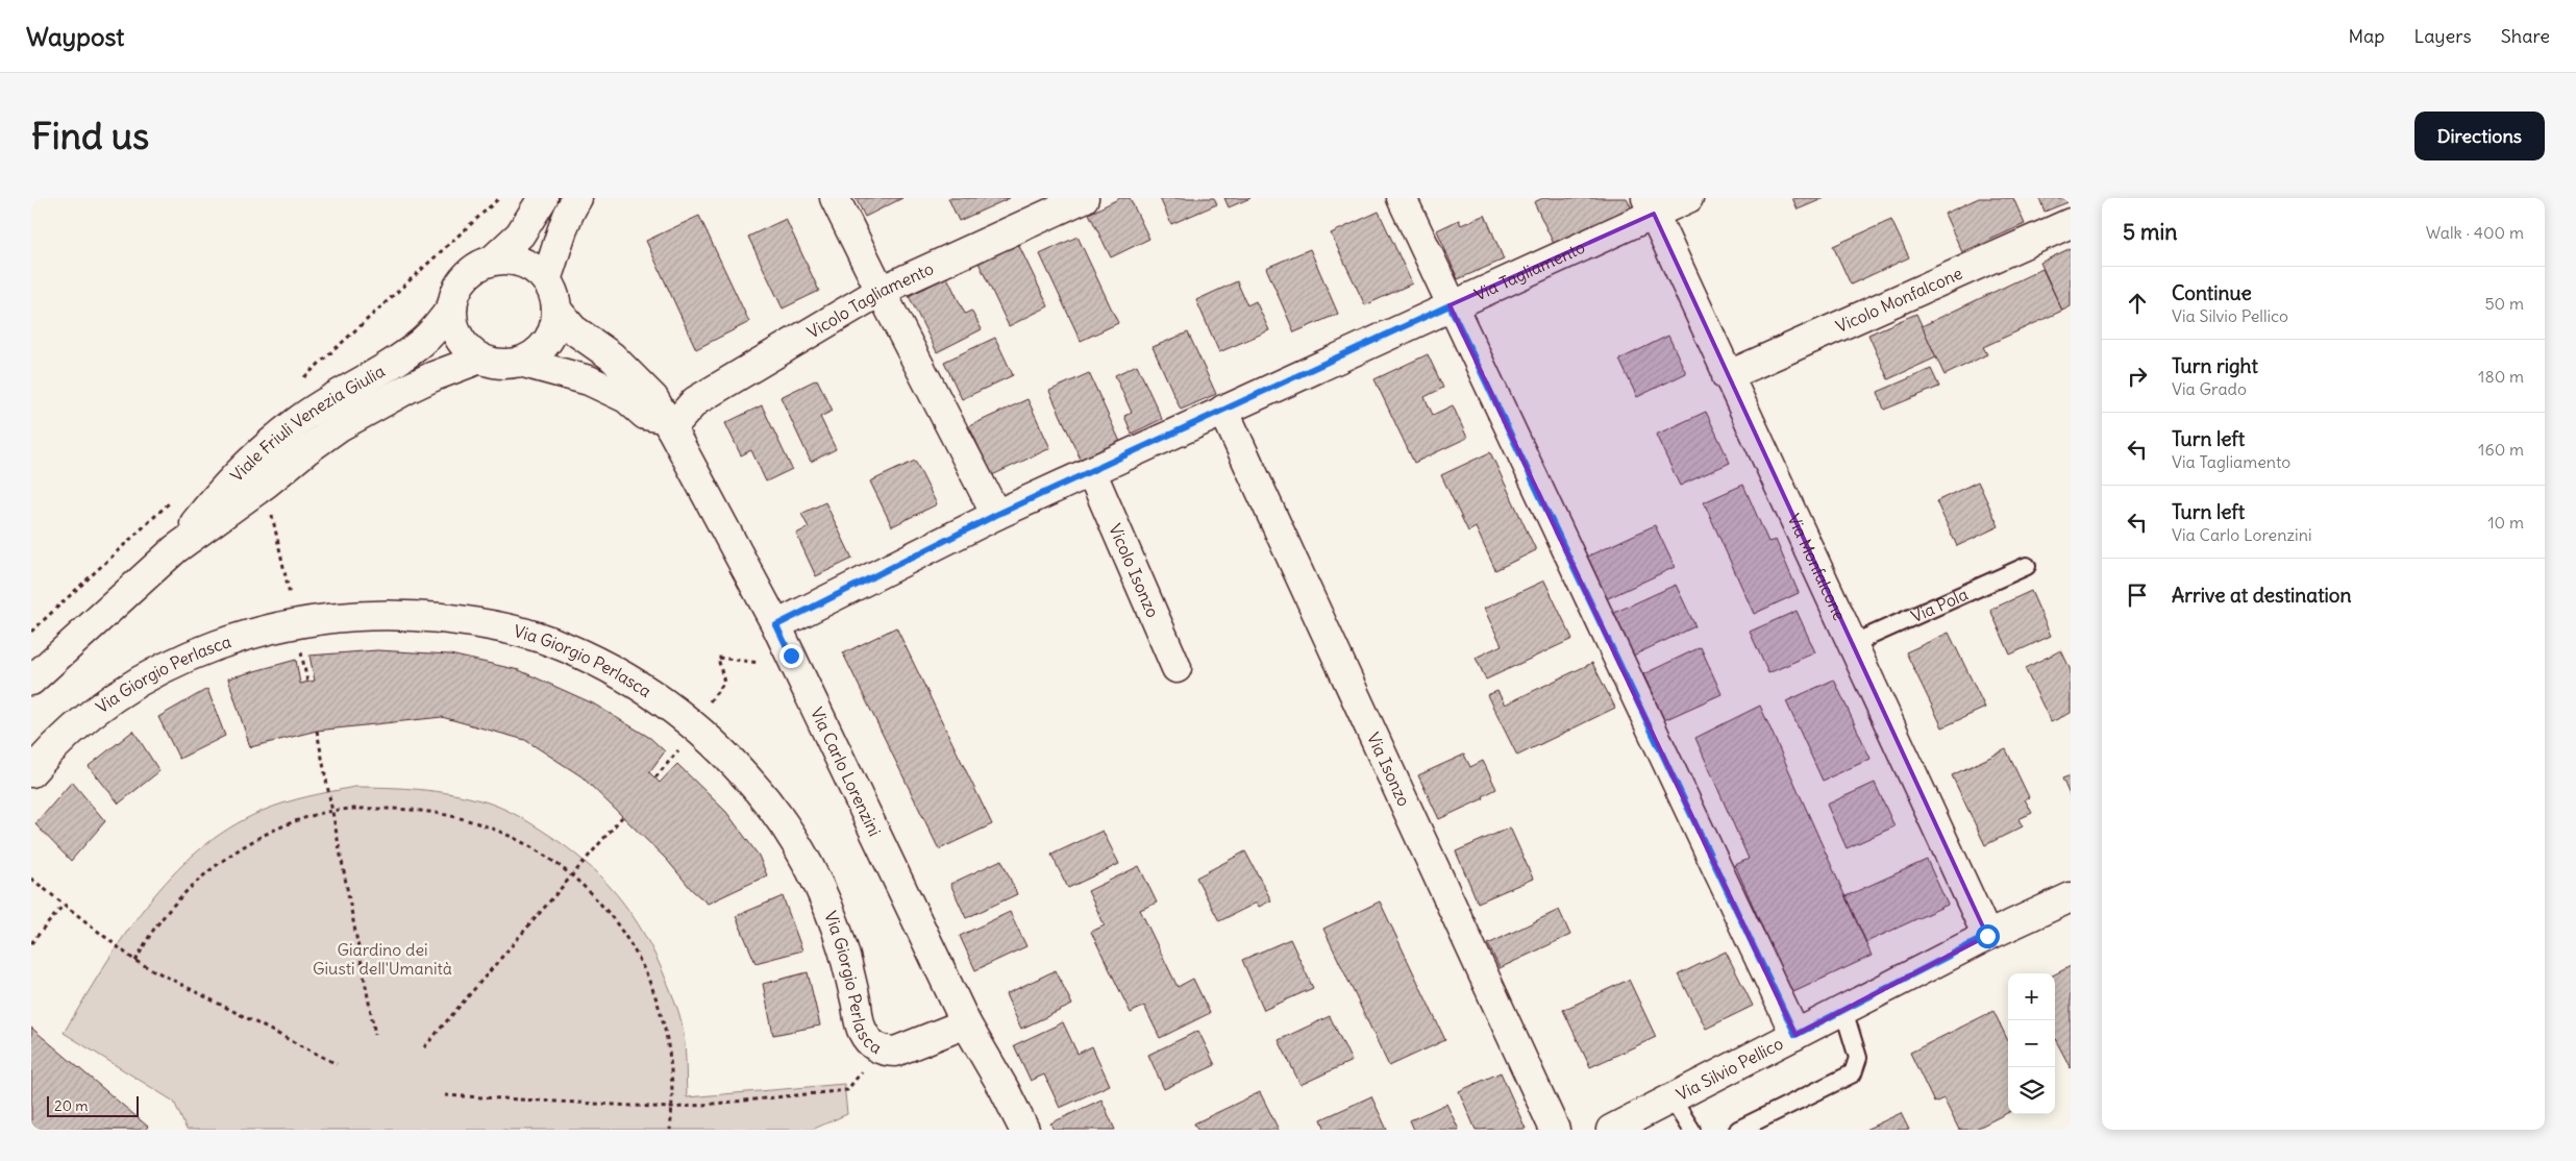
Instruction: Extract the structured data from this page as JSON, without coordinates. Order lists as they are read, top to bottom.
{
  "streets": {
    "street": [
      "Via Tagliamento",
      "Vicolo Monfalcone",
      "Vicolo Tagliamento",
      "Viale Friuli Venezia Giulia",
      "Via Monfalcone",
      "Vicolo Isonzo",
      "Via Giorgio Perlasca",
      "Via Isonzo",
      "Via Carlo Lorenzini",
      "Via Silvio Pellico"
    ],
    "lane": ["Via Pola"]
  },
  "crossings": [
    ["Via Tagliamento", "Via Monfalcone"],
    ["Via Tagliamento", "Vicolo Isonzo"],
    ["Via Tagliamento", "Via Isonzo"],
    ["Via Tagliamento", "Via Carlo Lorenzini"],
    ["Vicolo Monfalcone", "Via Monfalcone"],
    ["Vicolo Tagliamento", "Via Carlo Lorenzini"],
    ["Viale Friuli Venezia Giulia", "Via Carlo Lorenzini"],
    ["Via Monfalcone", "Via Pola"],
    ["Via Monfalcone", "Via Silvio Pellico"],
    ["Via Giorgio Perlasca", "Via Carlo Lorenzini"]
  ],
  "parks": ["Giardino dei Giusti dell'Umanità"],
  "scale_bar": "20 m",
  "page": {
    "header": "Waypost",
    "nav": ["Map", "Layers", "Share"],
    "buttons": "Directions",
    "title": "Find us",
    "heading": ["5 min", "Walk · 400 m"],
    "list": [
      ["Continue", "Via Silvio Pellico", "50 m"],
      ["Turn right", "Via Grado", "180 m"],
      ["Turn left", "Via Tagliamento", "160 m"],
      ["Turn left", "Via Carlo Lorenzini", "10 m"],
      "Arrive at destination"
    ],
    "map_buttons": ["+", "−"],
    "scale": "20 m"
  }
}
